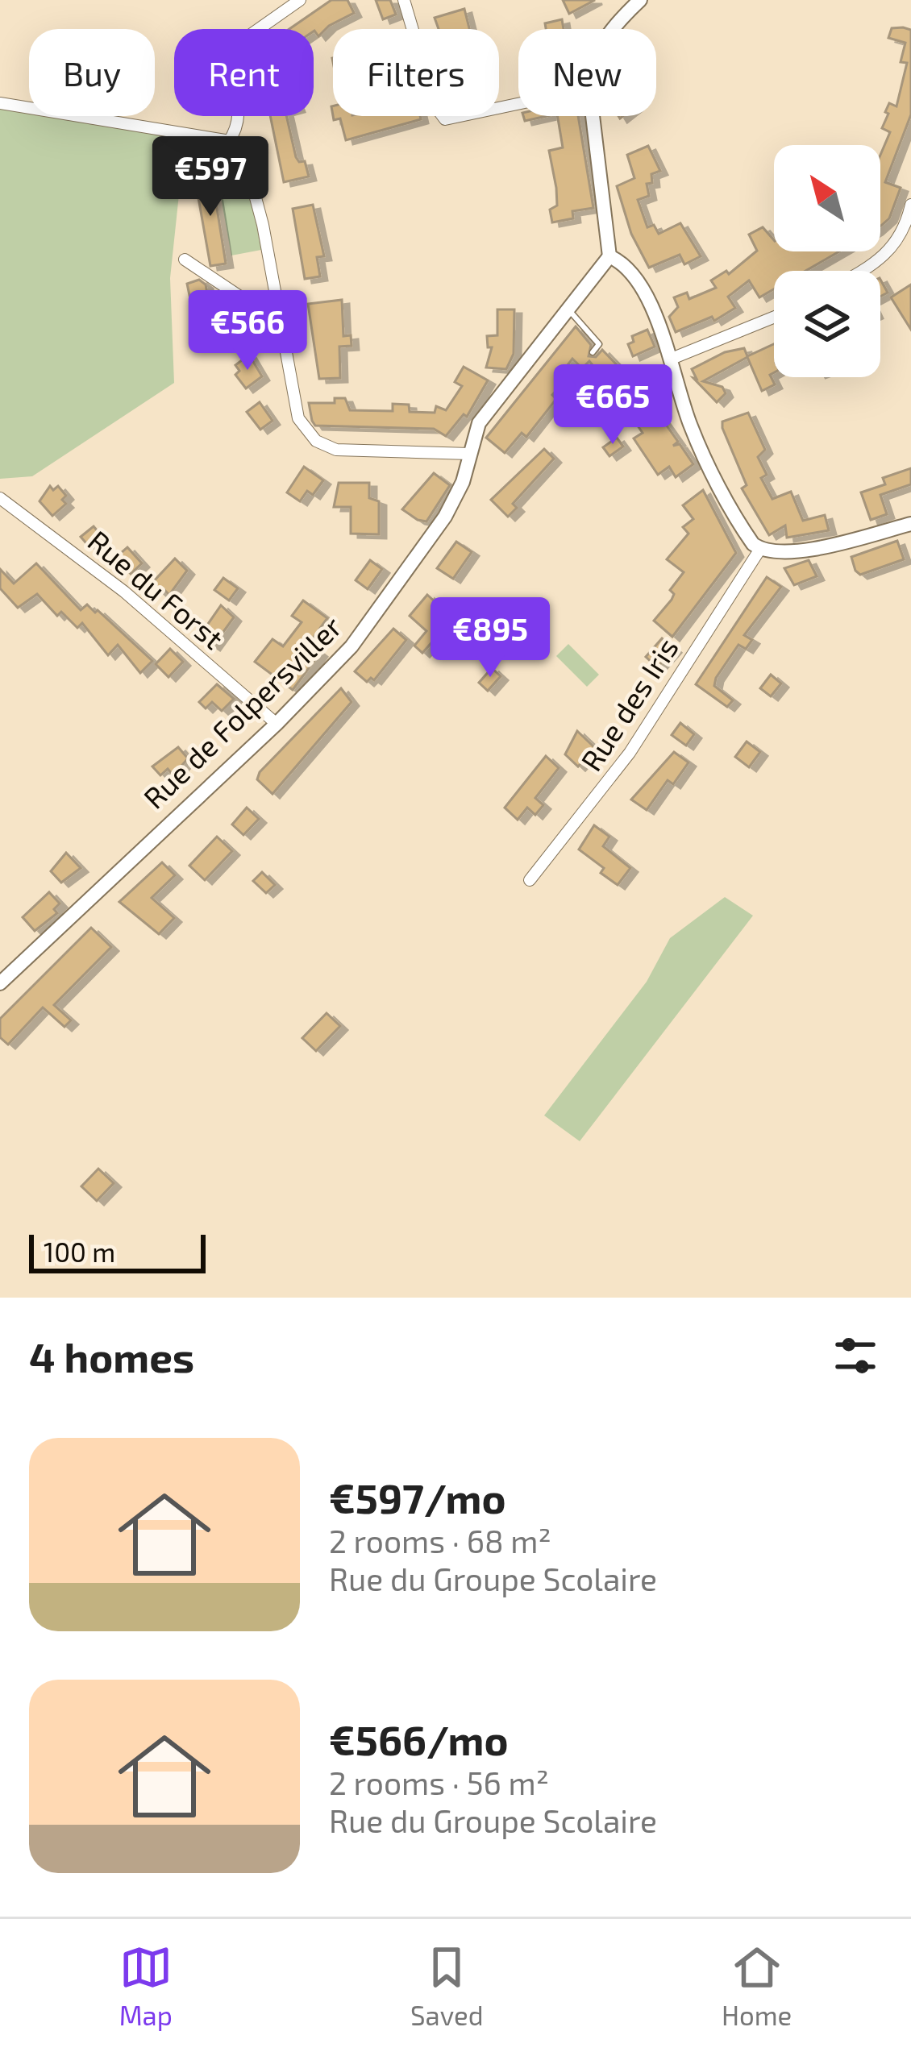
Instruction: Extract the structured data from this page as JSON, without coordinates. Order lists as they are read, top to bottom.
{
  "streets": {
    "street": ["Rue du Forst", "Rue des Iris", "Rue de Folpersviller"]
  },
  "crossings": [
    ["Rue du Forst", "Rue de Folpersviller"]
  ],
  "scale_bar": "100 m",
  "north": "top left",
  "page": {
    "chip": [
      "Buy",
      "Rent",
      "Filters",
      "New"
    ],
    "price": [
      "€597",
      "€566",
      "€665",
      "€895"
    ],
    "scale": "100 m",
    "heading": "4 homes",
    "list": [
      {
        "name": "€597/mo",
        "note": "2 rooms · 68 m² · Rue du Groupe Scolaire"
      },
      {
        "name": "€566/mo",
        "note": "2 rooms · 56 m² · Rue du Groupe Scolaire"
      }
    ],
    "tabs": ["Map", "Saved", "Home"]
  }
}
